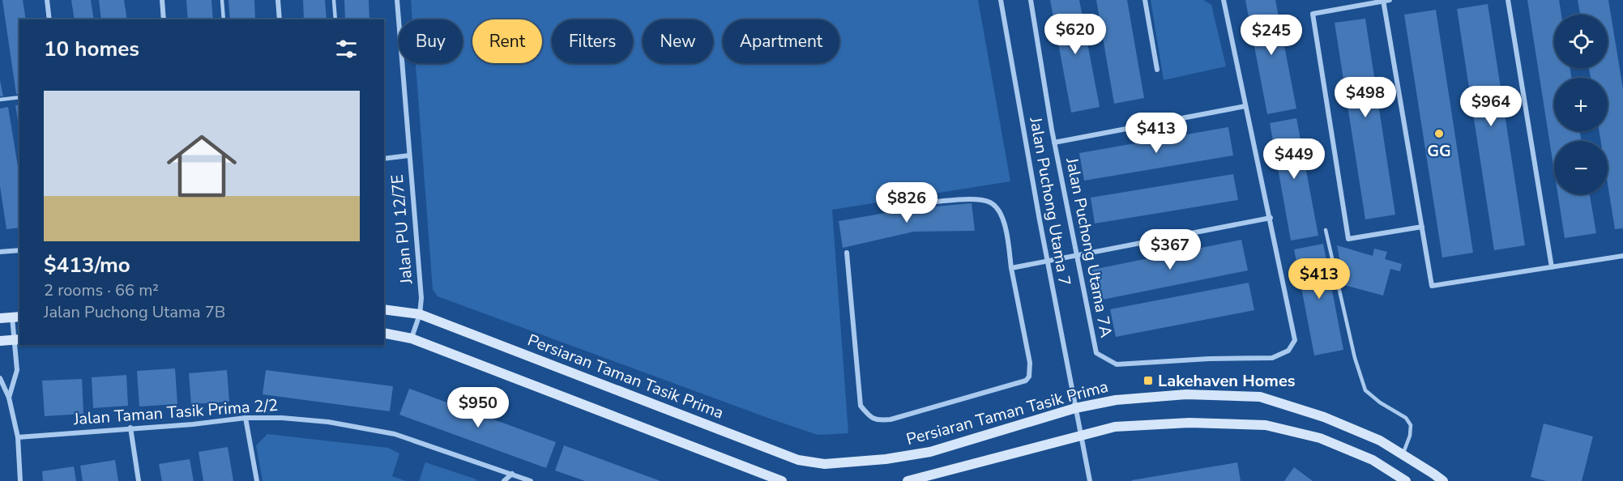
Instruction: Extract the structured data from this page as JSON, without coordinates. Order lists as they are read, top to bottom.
{
  "streets": {
    "main road": ["Persiaran Taman Tasik Prima"],
    "street": [
      "Jalan Puchong Utama 7",
      "Jalan PU 12/7E",
      "Jalan Puchong Utama 7A",
      "Jalan Taman Tasik Prima 2/2"
    ]
  },
  "crossings": [
    ["Jalan Puchong Utama 7", "Persiaran Taman Tasik Prima"],
    ["Jalan PU 12/7E", "Persiaran Taman Tasik Prima"]
  ],
  "places": {
    "other": ["GG"],
    "transit": ["Lakehaven Homes"]
  },
  "page": {
    "price": [
      "$620",
      "$245",
      "$498",
      "$964",
      "$413",
      "$449",
      "$826",
      "$367",
      "$413",
      "$950"
    ],
    "map_buttons": ["+", "−"],
    "chip": [
      "Buy",
      "Rent",
      "Filters",
      "New",
      "Apartment"
    ],
    "heading": "10 homes",
    "list": [
      {
        "name": "$413/mo",
        "note": "2 rooms · 66 m² · Jalan Puchong Utama 7B"
      }
    ]
  }
}
